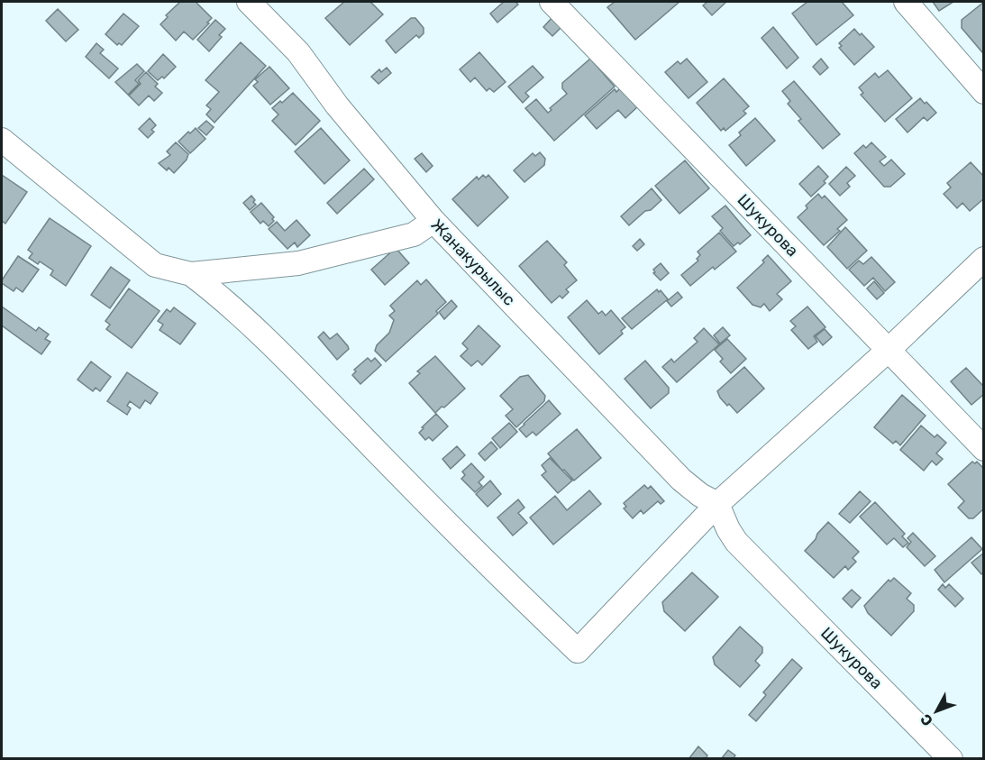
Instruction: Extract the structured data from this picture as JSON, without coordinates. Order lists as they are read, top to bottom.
{
  "streets": {
    "street": ["Шукурова", "Жанакурылыс"]
  },
  "crossings": [
    ["Шукурова", "Жанакурылыс"]
  ],
  "north": "bottom left"
}
